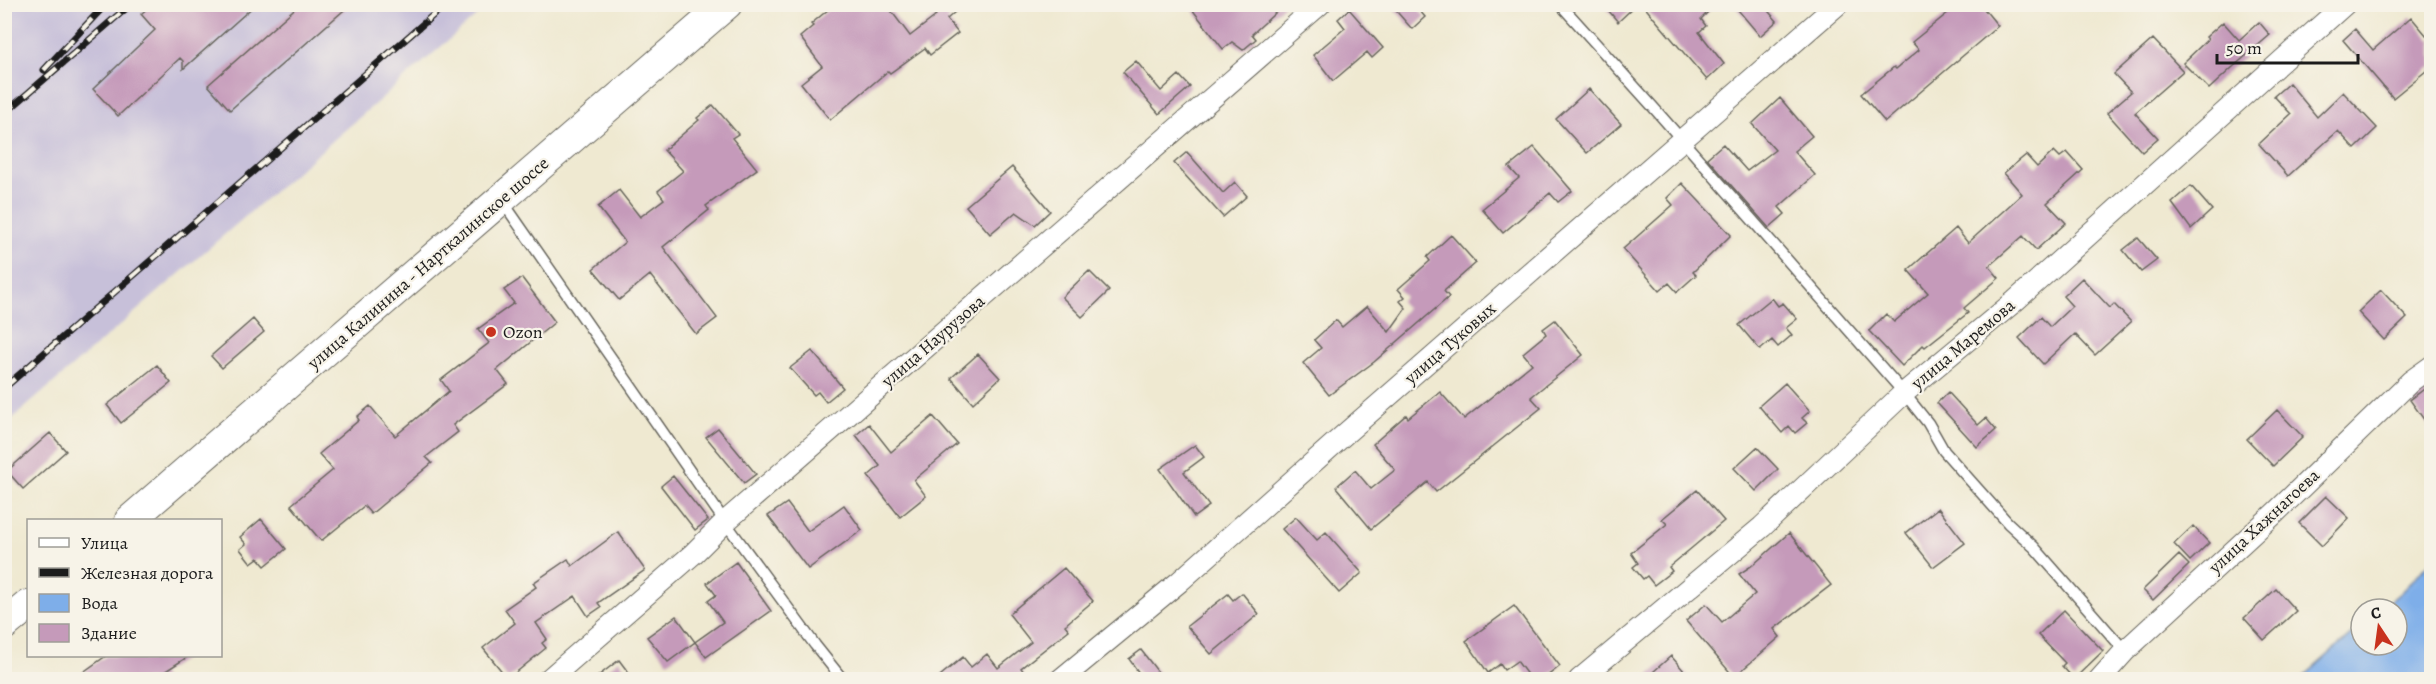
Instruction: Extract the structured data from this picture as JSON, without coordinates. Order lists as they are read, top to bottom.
{
  "streets": {
    "main road": ["улица Калинина - Нарткалинское шоссе"],
    "street": [
      "улица Наурузова",
      "улица Туковых",
      "улица Маремова",
      "улица Хажнагоева"
    ]
  },
  "places": ["Ozon"],
  "legend": [
    "Улица",
    "Железная дорога",
    "Вода",
    "Здание"
  ],
  "scale_bar": "50 m",
  "north": "top"
}
